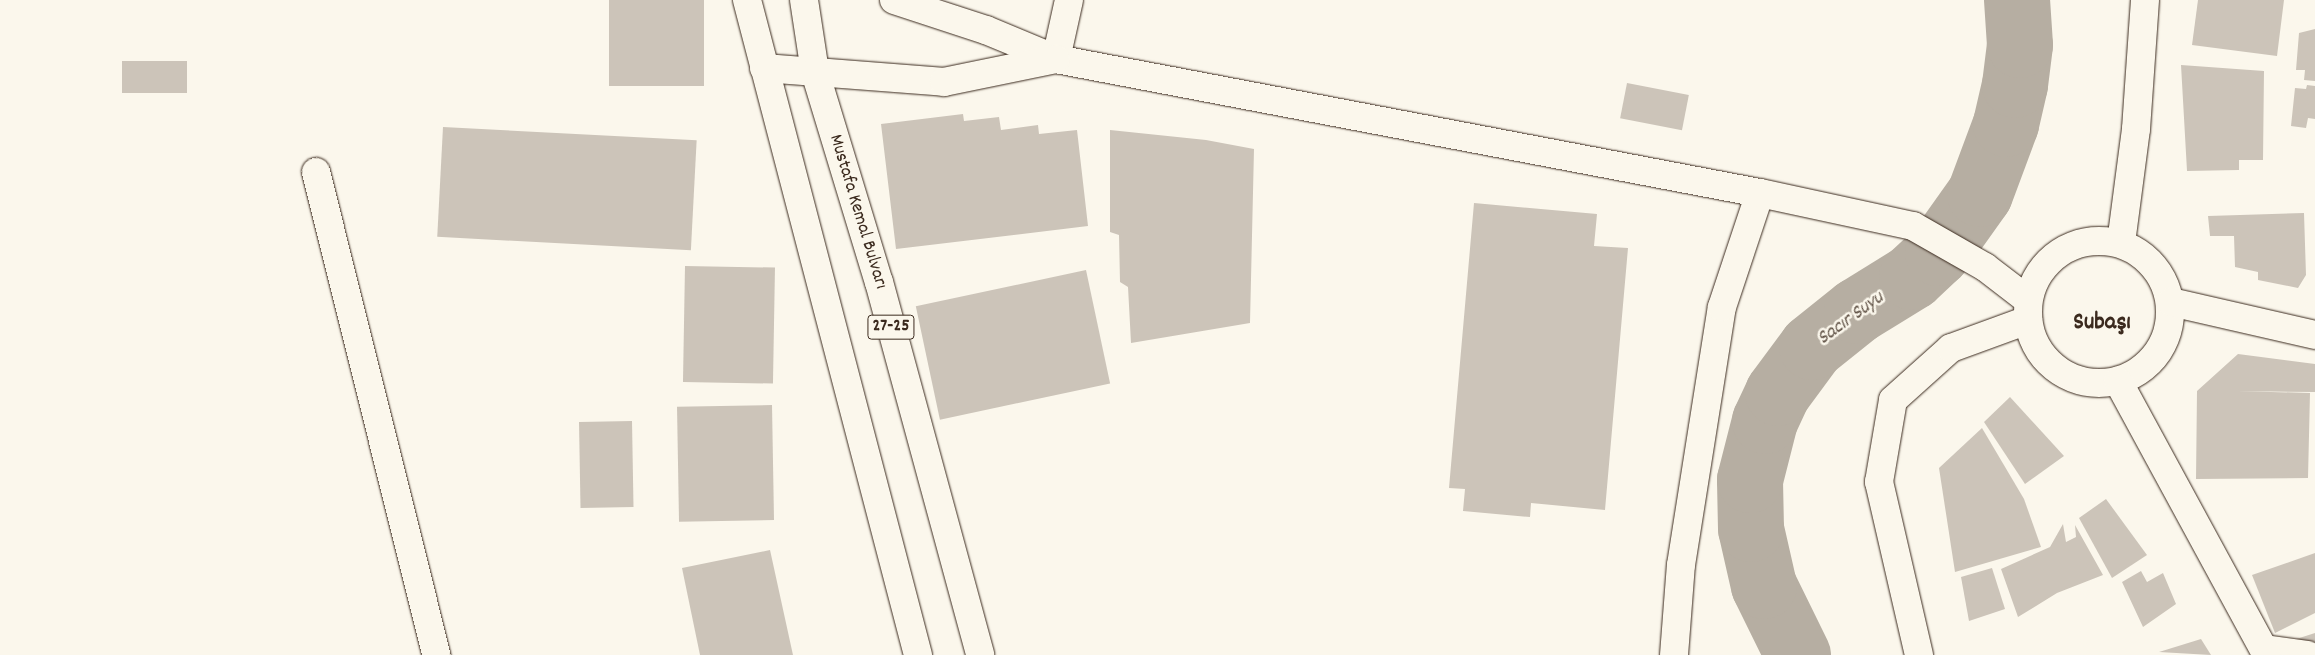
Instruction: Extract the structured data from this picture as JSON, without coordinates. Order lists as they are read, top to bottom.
{
  "streets": {
    "main road": ["Mustafa Kemal Bulvarı", "27-25"]
  },
  "districts": ["Subaşı"],
  "water": ["Sacır Suyu"]
}
